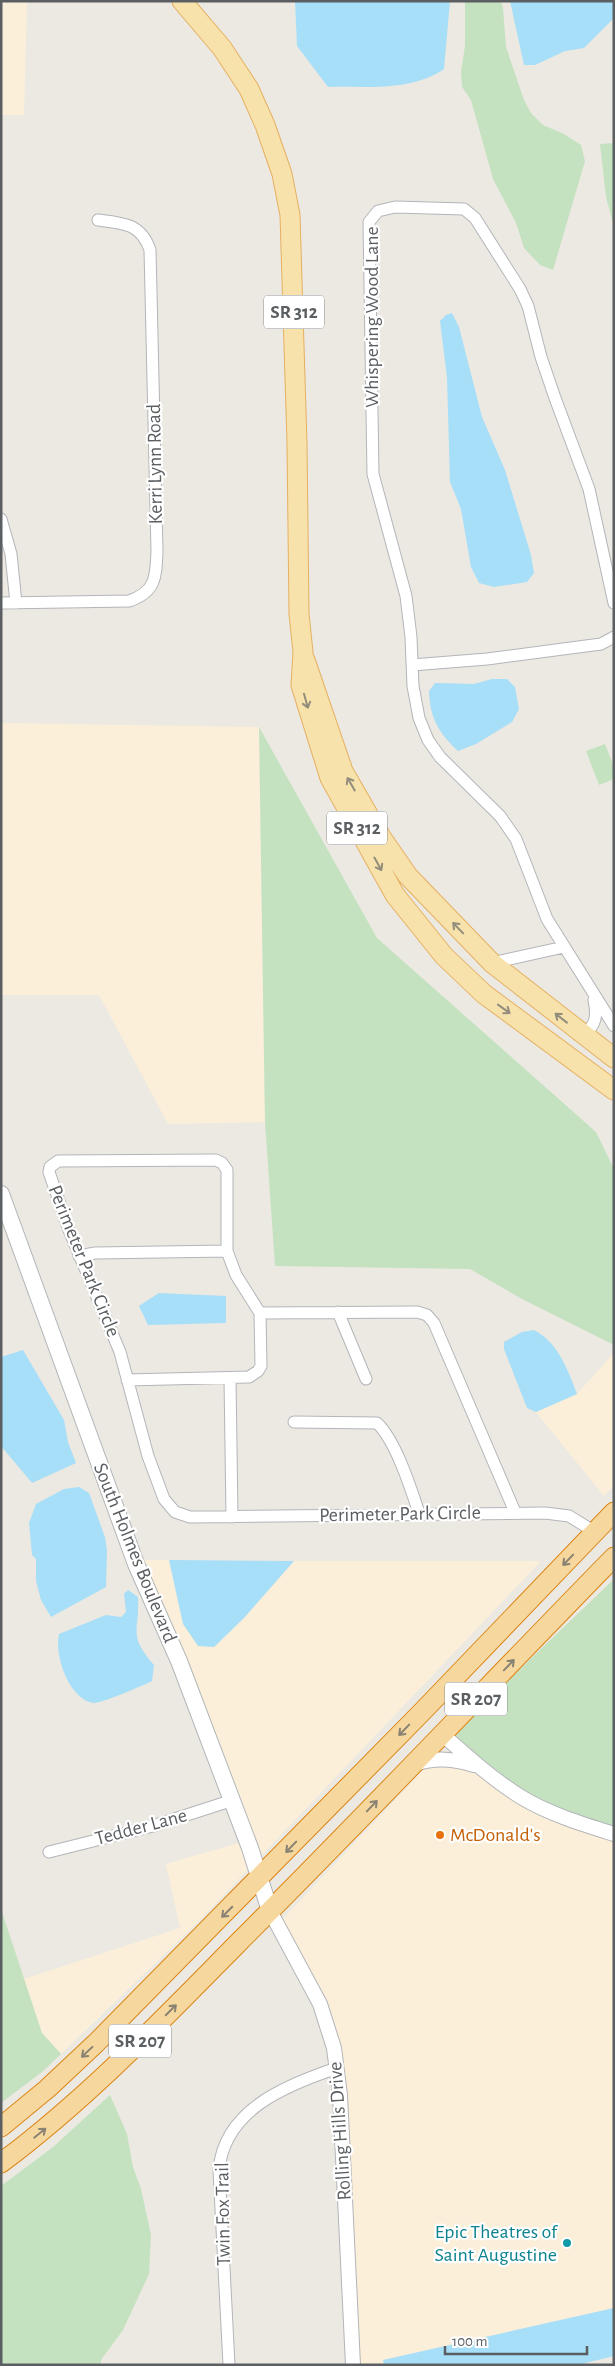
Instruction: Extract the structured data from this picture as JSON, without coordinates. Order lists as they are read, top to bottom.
{
  "streets": {
    "highway": ["SR 207"],
    "main road": ["SR 312", "South Holmes Boulevard"],
    "street": [
      "Whispering Wood Lane",
      "Kerri Lynn Road",
      "Perimeter Park Circle",
      "Tedder Lane",
      "Rolling Hills Drive",
      "Twin Fox Trail"
    ]
  },
  "crossings": [
    ["Perimeter Park Circle", "SR 207"],
    ["South Holmes Boulevard", "SR 207"],
    ["South Holmes Boulevard", "Tedder Lane"],
    ["South Holmes Boulevard", "Rolling Hills Drive"],
    ["SR 207", "Rolling Hills Drive"],
    ["Rolling Hills Drive", "Twin Fox Trail"]
  ],
  "places": ["McDonald's", "Epic Theatres of Saint Augustine"],
  "scale_bar": "100 m"
}
